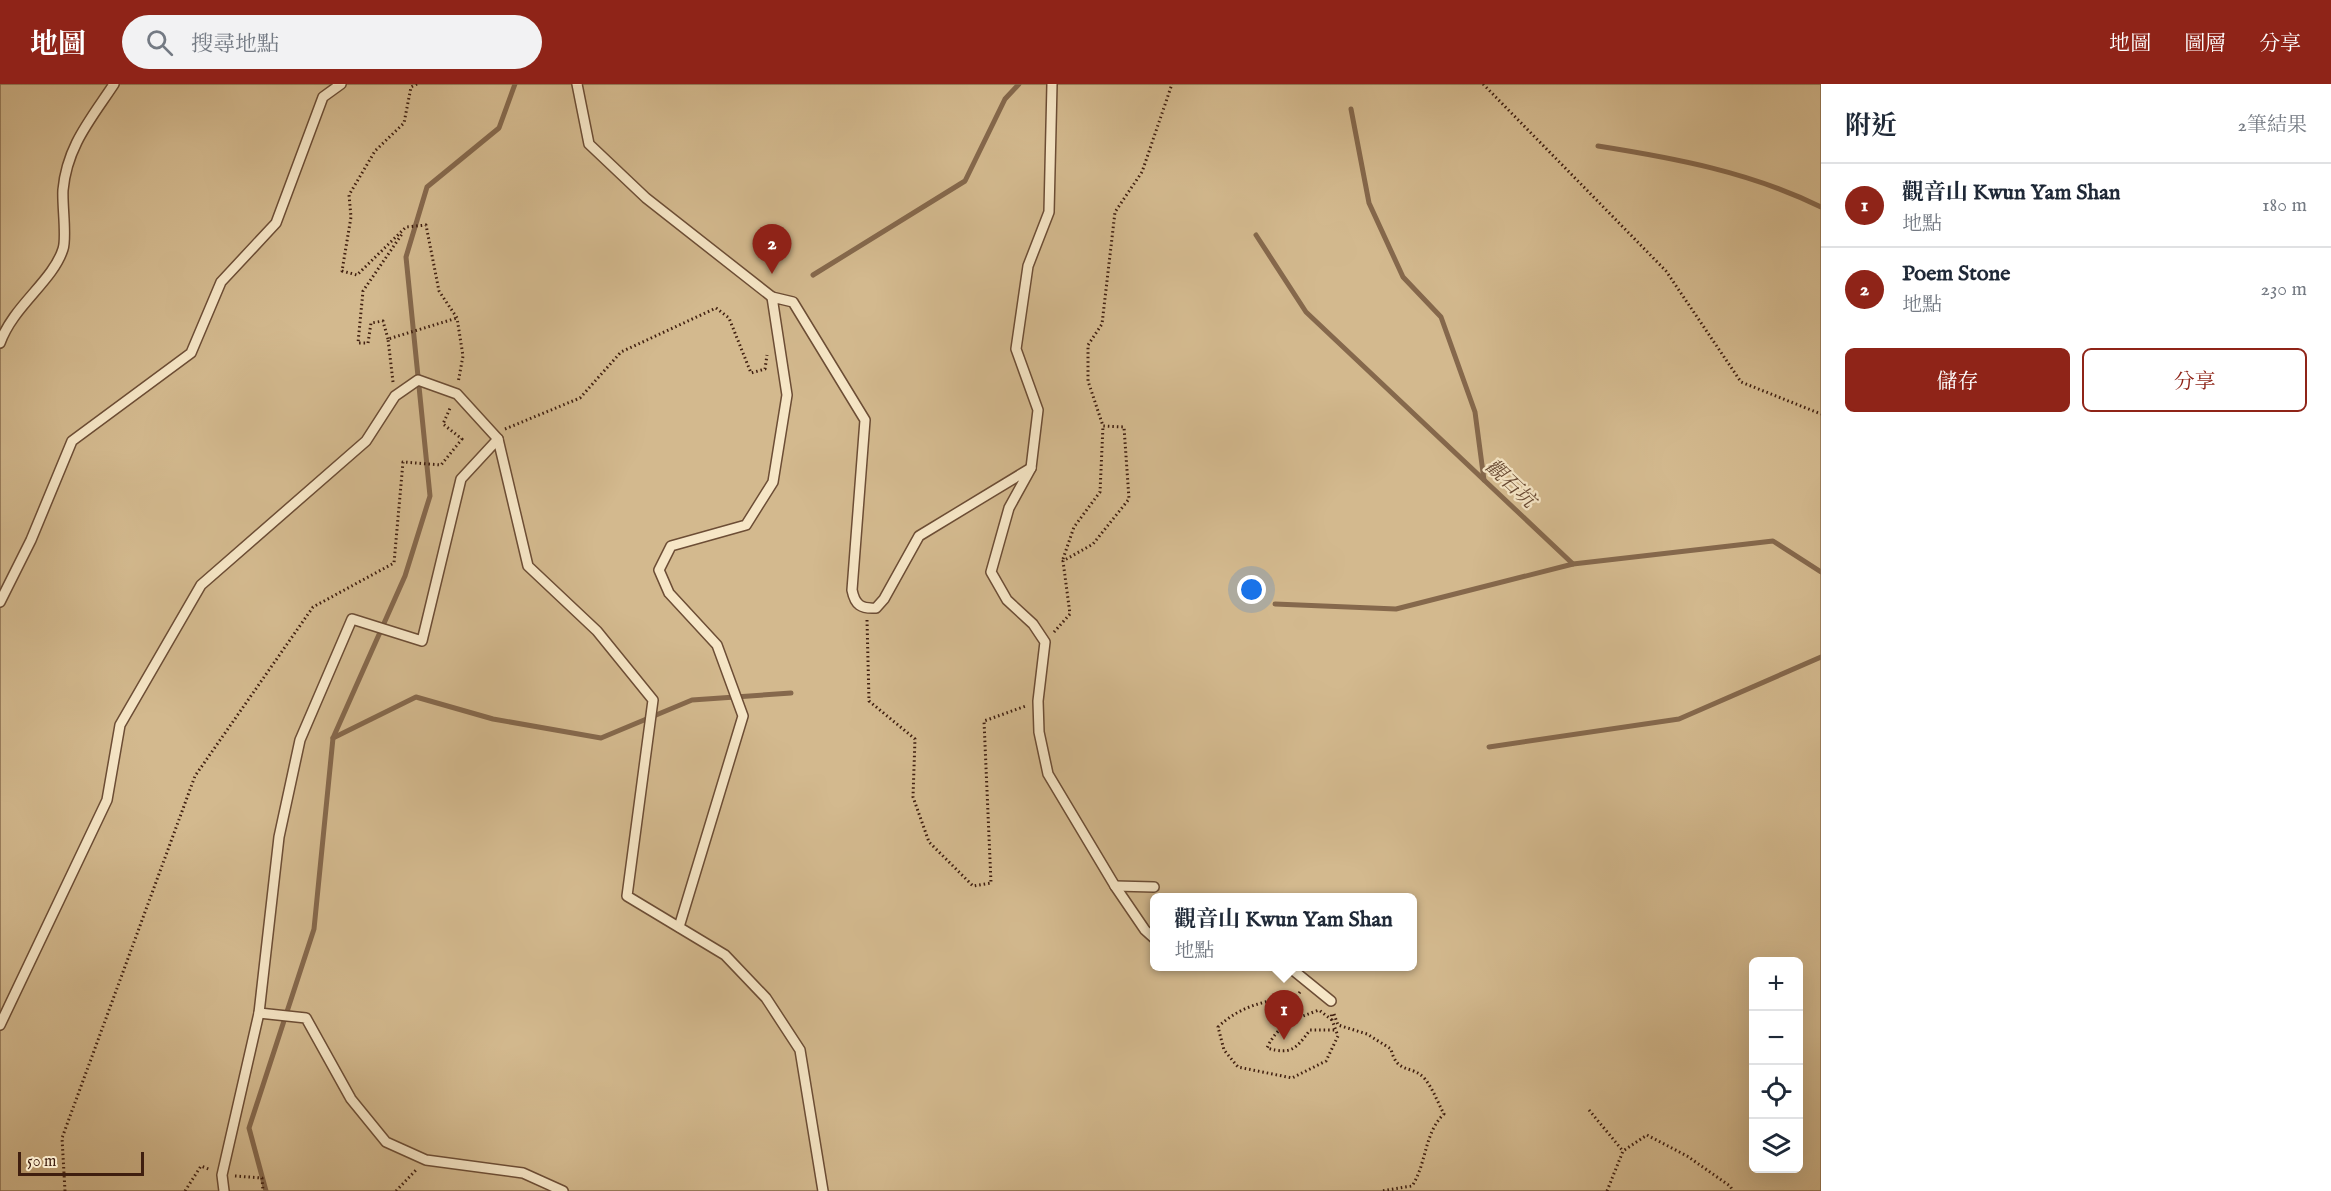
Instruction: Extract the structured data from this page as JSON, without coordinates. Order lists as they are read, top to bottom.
{
  "water": ["觀石坑"],
  "scale_bar": "50 m",
  "page": {
    "header": "地圖",
    "search": "搜尋地點",
    "nav": ["地圖", "圖層", "分享"],
    "heading": ["附近", "2筆結果"],
    "list": [
      {
        "mark": "1",
        "name": "觀音山 Kwun Yam Shan",
        "note": "地點",
        "value": "180 m"
      },
      {
        "mark": "2",
        "name": "Poem Stone",
        "note": "地點",
        "value": "230 m"
      }
    ],
    "pins": ["2", "1"],
    "buttons": ["儲存", "分享"],
    "popup": ["觀音山 Kwun Yam Shan", "地點"],
    "map_buttons": ["+", "−"],
    "scale": "50 m"
  }
}
